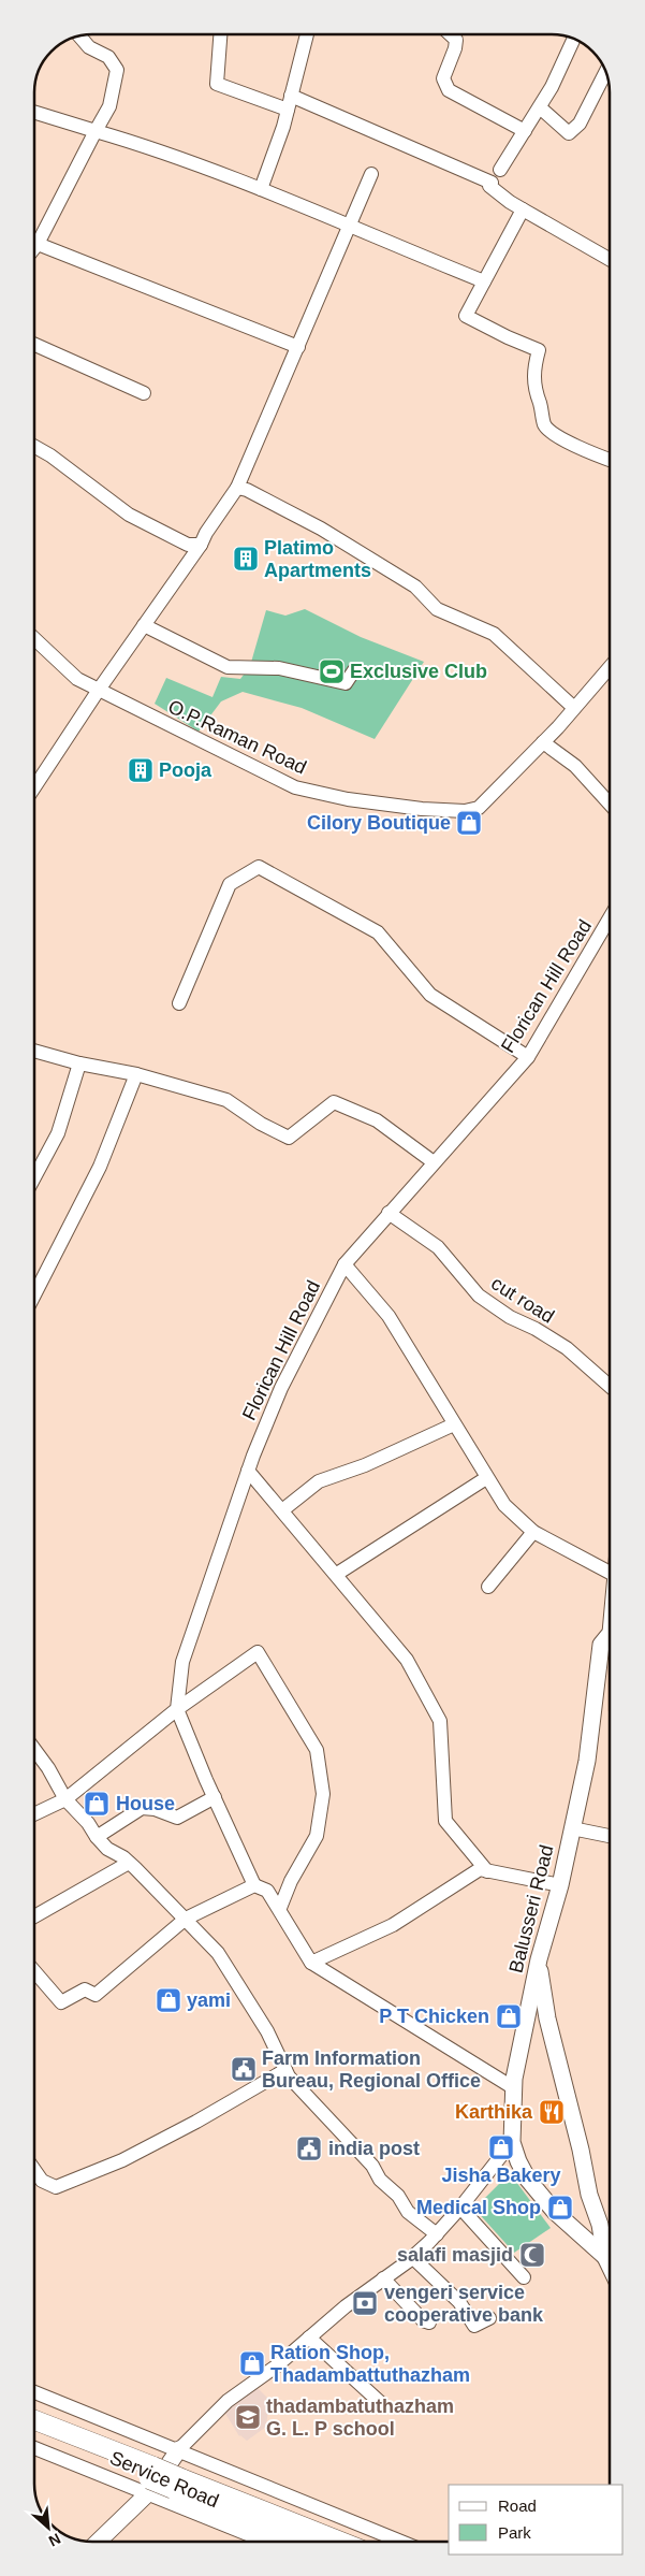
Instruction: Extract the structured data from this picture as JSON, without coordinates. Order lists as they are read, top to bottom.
{
  "streets": {
    "main road": ["Balusseri Road"],
    "street": [
      "O.P.Raman Road",
      "Florican Hill Road",
      "cut road",
      "Service Road"
    ]
  },
  "crossings": [
    ["Florican Hill Road", "cut road"]
  ],
  "places": {
    "building": ["Platimo Apartments", "Pooja"],
    "sports": ["Exclusive Club"],
    "shop": [
      "Cilory Boutique",
      "House",
      "yami",
      "P T Chicken",
      "Jisha Bakery",
      "Medical Shop",
      "Ration Shop, Thadambattuthazham"
    ],
    "public building": ["Farm Information Bureau, Regional Office", "india post"],
    "restaurant": ["Karthika"],
    "mosque": ["salafi masjid"],
    "bank": ["vengeri service cooperative bank"],
    "school or university": ["thadambatuthazham G. L. P school"]
  },
  "legend": ["Road", "Park"],
  "north": "bottom right"
}
